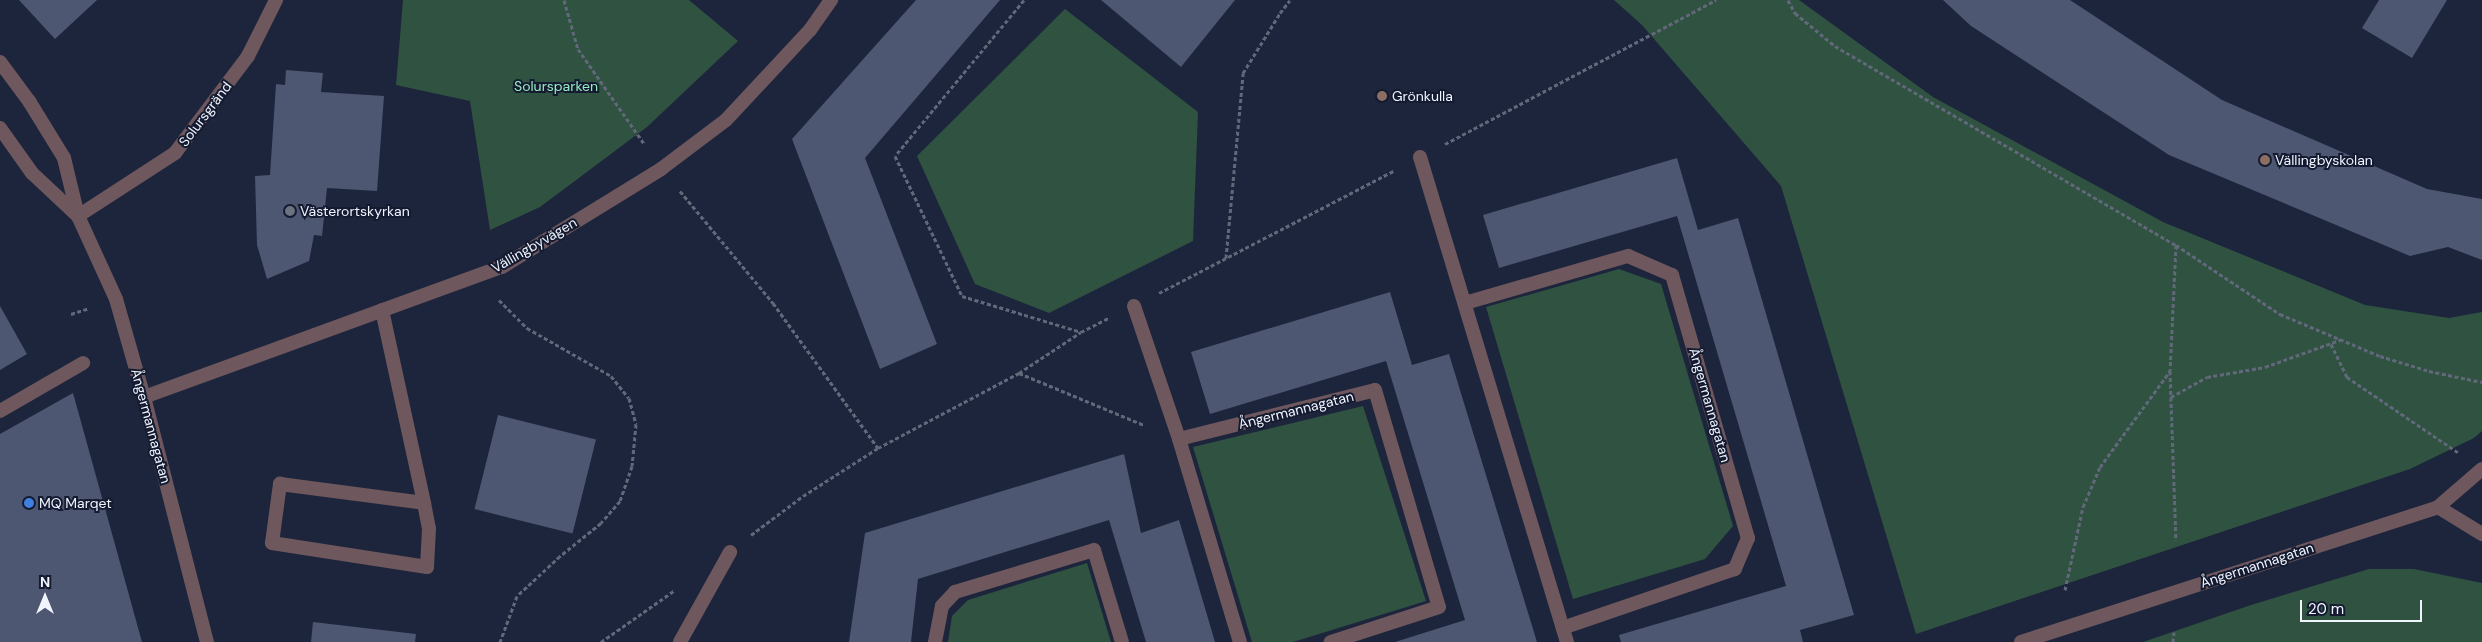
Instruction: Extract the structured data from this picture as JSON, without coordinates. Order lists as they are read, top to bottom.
{
  "streets": {
    "street": ["Solursgränd", "Vällingbyvägen", "Ångermannagatan"]
  },
  "crossings": [
    ["Solursgränd", "Ångermannagatan"],
    ["Vällingbyvägen", "Ångermannagatan"]
  ],
  "parks": ["Solursparken"],
  "places": [
    "Grönkulla",
    "Vällingbyskolan",
    "Västerortskyrkan",
    "MQ Marqet"
  ],
  "scale_bar": "20 m",
  "north": "top"
}
